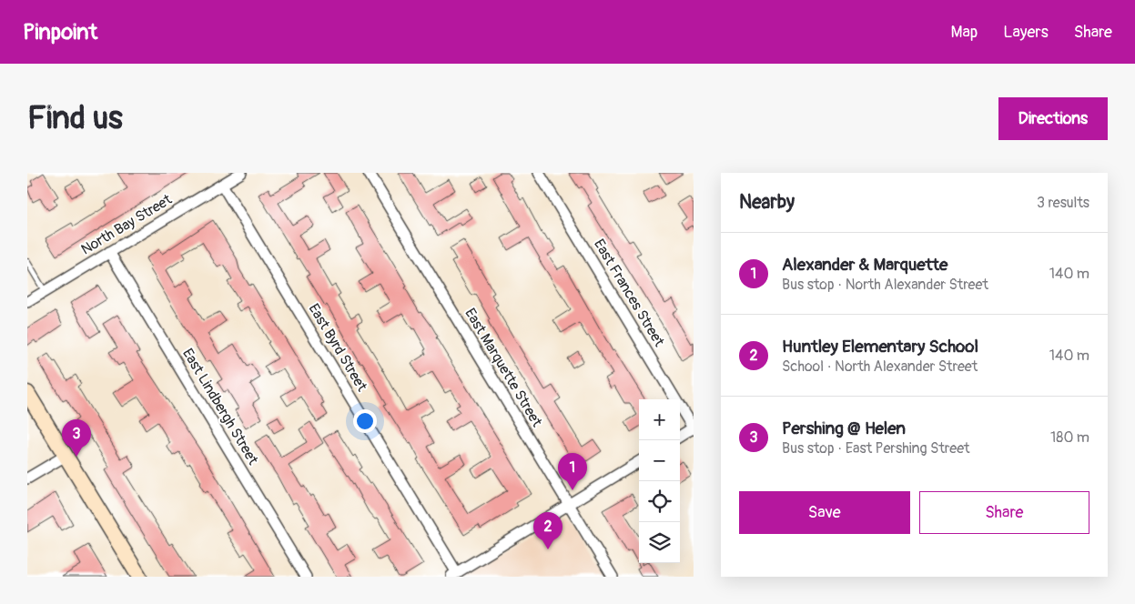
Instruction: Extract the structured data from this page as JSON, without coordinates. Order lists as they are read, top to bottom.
{
  "streets": {
    "street": [
      "North Bay Street",
      "East Frances Street",
      "East Byrd Street",
      "East Marquette Street",
      "East Lindbergh Street"
    ]
  },
  "crossings": [
    ["North Bay Street", "East Byrd Street"],
    ["North Bay Street", "East Lindbergh Street"]
  ],
  "page": {
    "header": "Pinpoint",
    "nav": ["Map", "Layers", "Share"],
    "buttons": [
      "Directions",
      ["Save", "Share"]
    ],
    "title": "Find us",
    "heading": ["Nearby", "3 results"],
    "list": [
      {
        "mark": "1",
        "name": "Alexander & Marquette",
        "note": "Bus stop · North Alexander Street",
        "value": "140 m"
      },
      {
        "mark": "2",
        "name": "Huntley Elementary School",
        "note": "School · North Alexander Street",
        "value": "140 m"
      },
      {
        "mark": "3",
        "name": "Pershing @ Helen",
        "note": "Bus stop · East Pershing Street",
        "value": "180 m"
      }
    ],
    "map_buttons": ["+", "−"],
    "pins": ["3", "1", "2"]
  }
}
